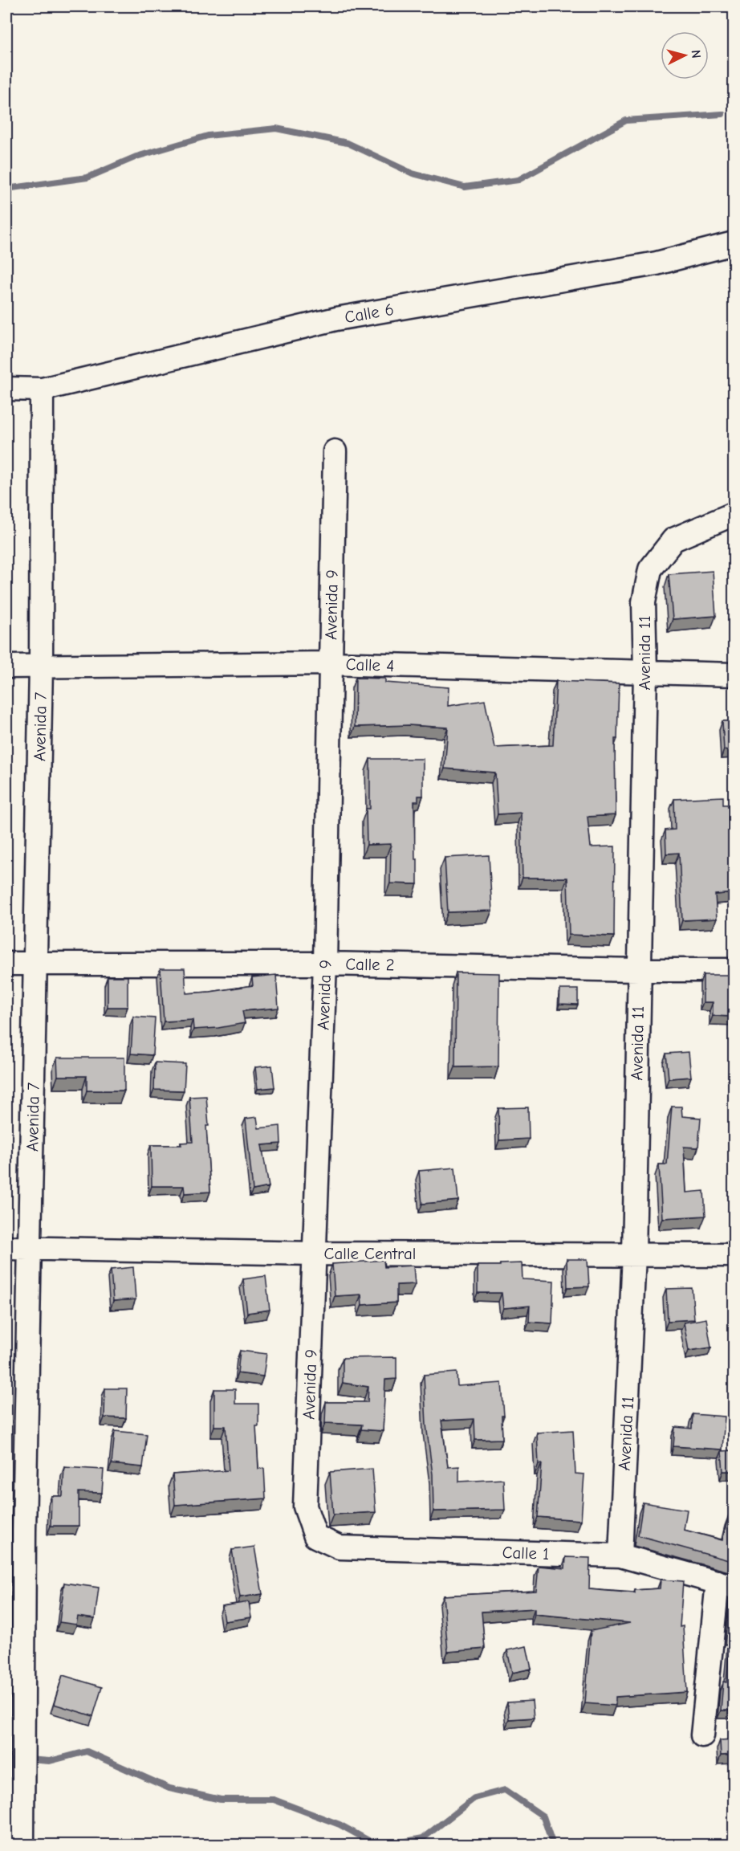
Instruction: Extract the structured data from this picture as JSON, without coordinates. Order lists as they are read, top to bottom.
{
  "streets": {
    "street": [
      "Calle 6",
      "Avenida 9",
      "Avenida 11",
      "Calle 4",
      "Avenida 7",
      "Calle 2",
      "Calle Central",
      "Calle 1"
    ]
  },
  "crossings": [
    ["Calle 6", "Avenida 7"],
    ["Avenida 9", "Calle 4"],
    ["Avenida 9", "Calle 2"],
    ["Avenida 9", "Calle Central"],
    ["Avenida 9", "Calle 1"],
    ["Avenida 11", "Calle 4"],
    ["Avenida 11", "Calle 2"],
    ["Avenida 11", "Calle Central"],
    ["Avenida 11", "Calle 1"],
    ["Calle 4", "Avenida 7"],
    ["Avenida 7", "Calle 2"],
    ["Avenida 7", "Calle Central"]
  ],
  "north": "right"
}
